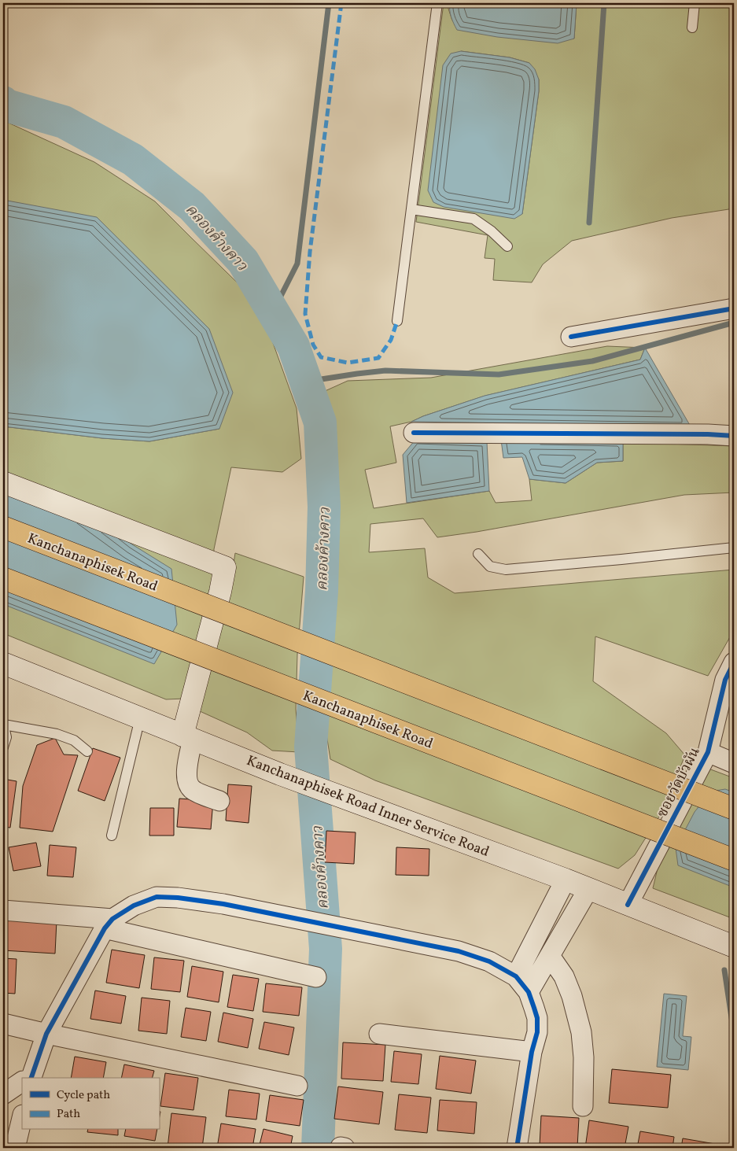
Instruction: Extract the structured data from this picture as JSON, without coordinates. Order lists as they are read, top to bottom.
{
  "streets": {
    "highway": ["Kanchanaphisek Road"],
    "main road": ["Kanchanaphisek Road Inner Service Road"],
    "street": ["ซอยวัดบัวผัน"]
  },
  "crossings": [
    ["ซอยวัดบัวผัน", "Kanchanaphisek Road Inner Service Road"]
  ],
  "water": ["คลองค้างคาว"],
  "legend": ["Cycle path", "Path"]
}
